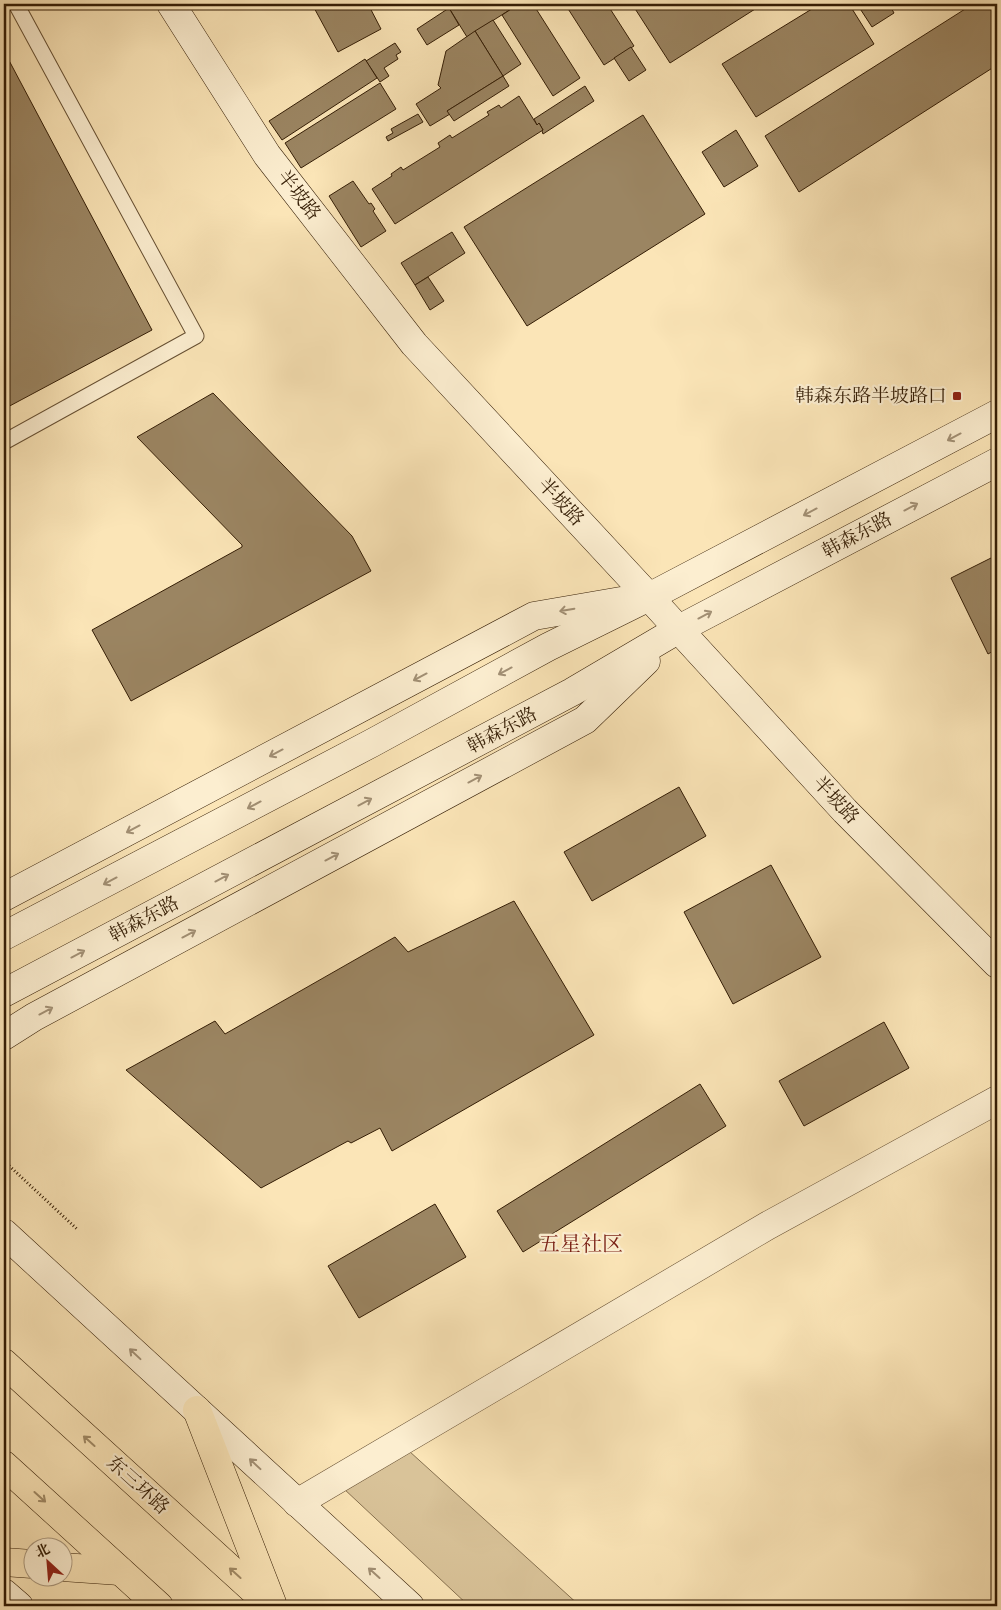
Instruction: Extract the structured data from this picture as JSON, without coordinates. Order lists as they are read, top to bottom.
{
  "streets": {
    "highway": ["东三环路"],
    "main road": ["半坡路", "韩森东路"]
  },
  "crossings": [
    ["半坡路", "韩森东路"]
  ],
  "districts": ["五星社区"],
  "places": {
    "transit": ["韩森东路半坡路口"]
  },
  "north": "top left"
}
